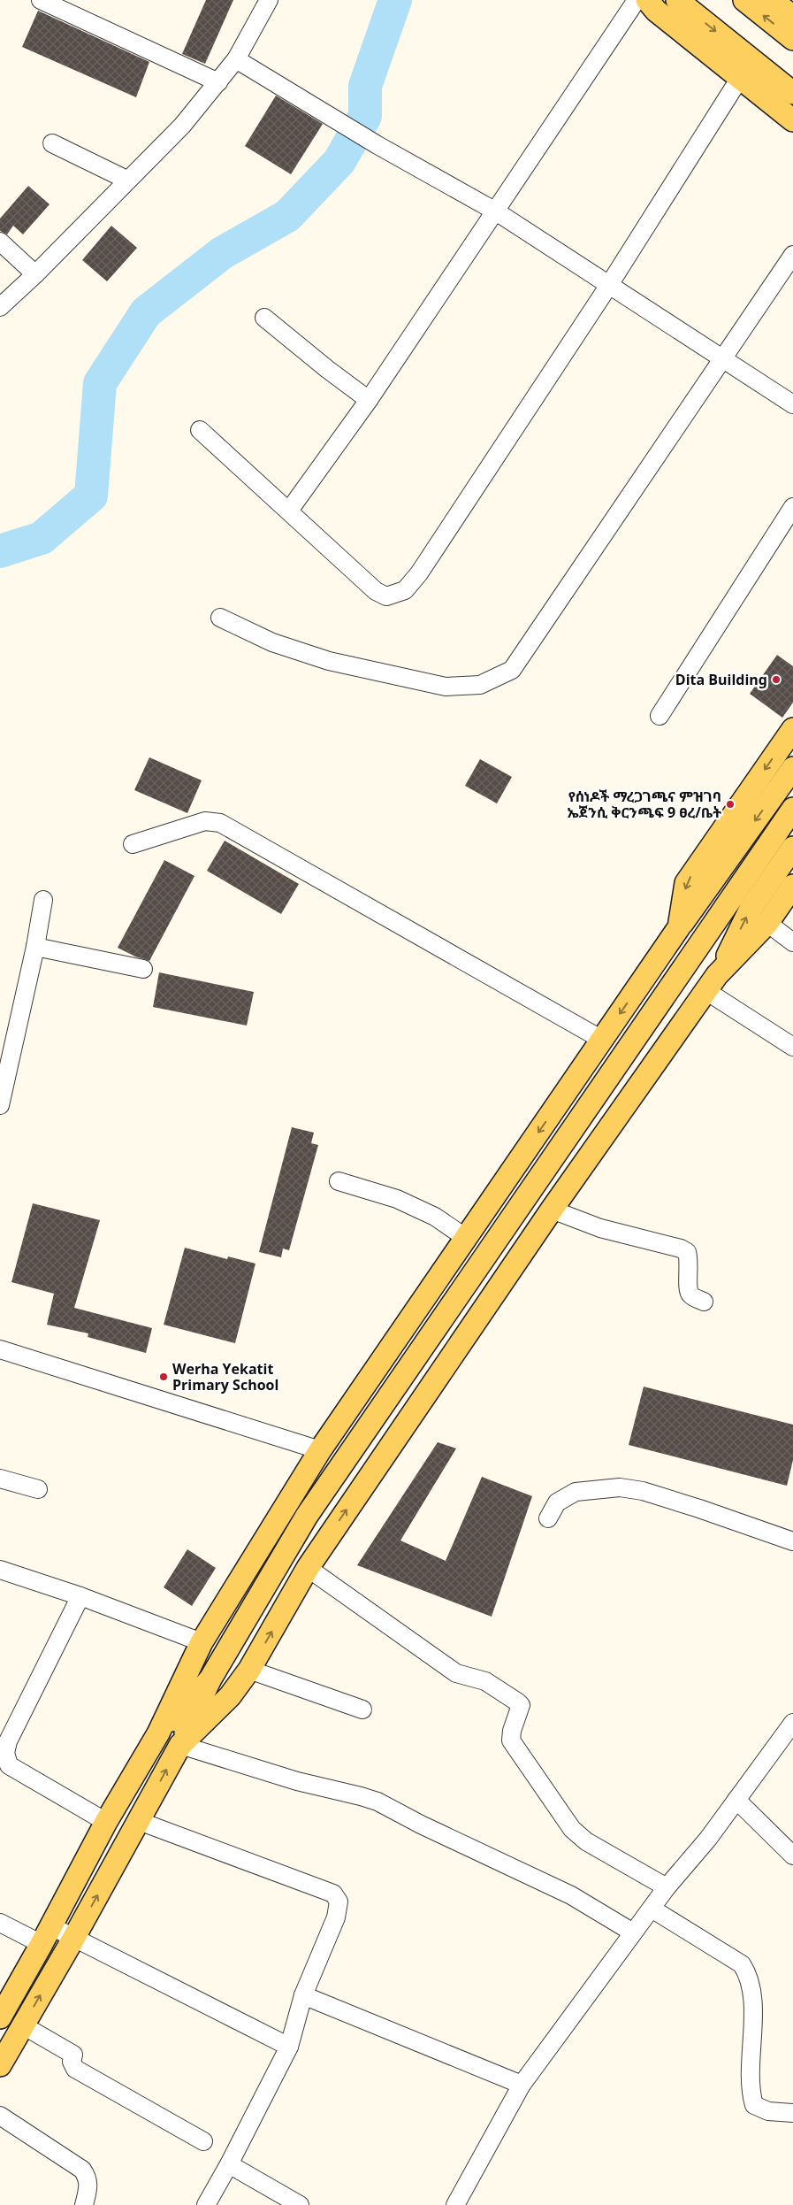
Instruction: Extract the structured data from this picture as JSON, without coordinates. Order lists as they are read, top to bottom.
{
  "places": ["Dita Building", "የሰነዶች ማረጋገጫና ምዝገባ ኤጀንሲ ቅርንጫፍ 9 ፀረ/ቤት", "Werha Yekatit Primary School"]
}
